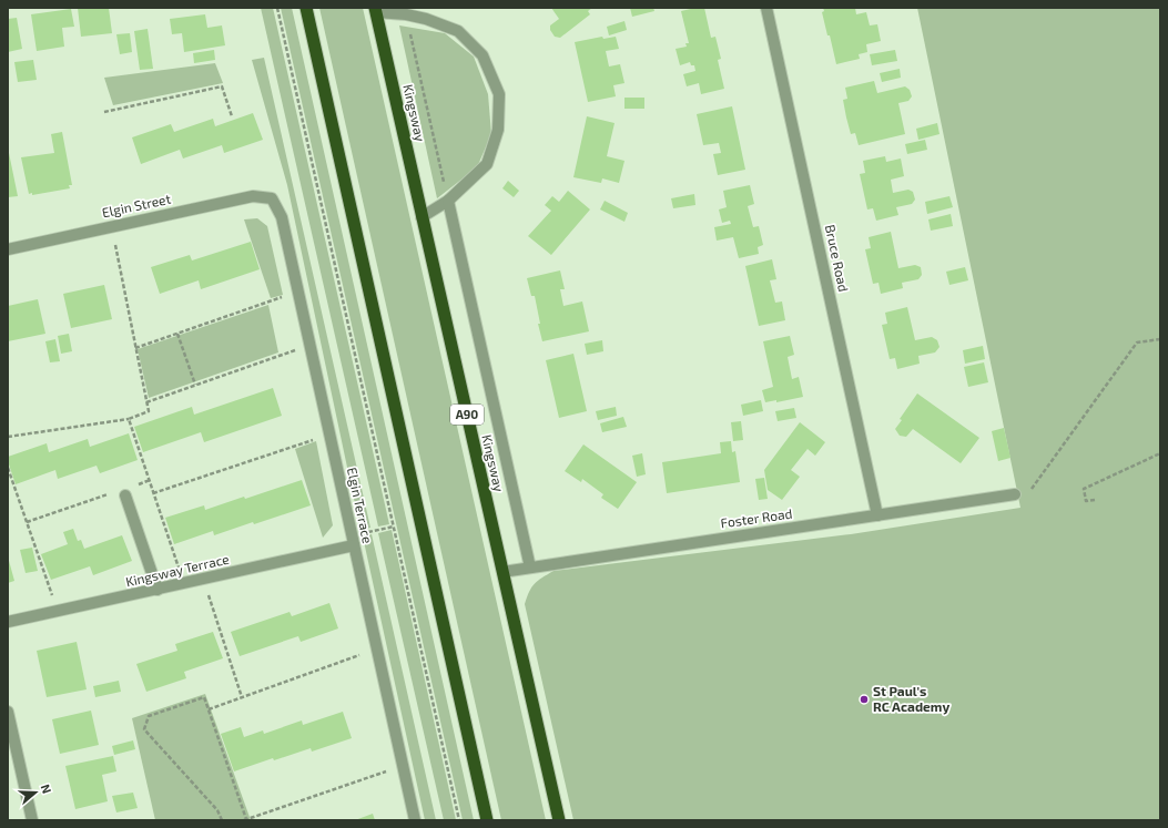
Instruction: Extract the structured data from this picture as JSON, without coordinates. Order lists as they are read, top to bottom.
{
  "streets": {
    "highway": ["Kingsway", "A90"],
    "street": [
      "Elgin Street",
      "Bruce Road",
      "Elgin Terrace",
      "Foster Road",
      "Kingsway Terrace"
    ]
  },
  "crossings": [
    ["Kingsway", "Foster Road"],
    ["Elgin Street", "Elgin Terrace"],
    ["Bruce Road", "Foster Road"],
    ["Elgin Terrace", "Kingsway Terrace"]
  ],
  "places": ["St Paul's RC Academy"],
  "north": "right"
}
